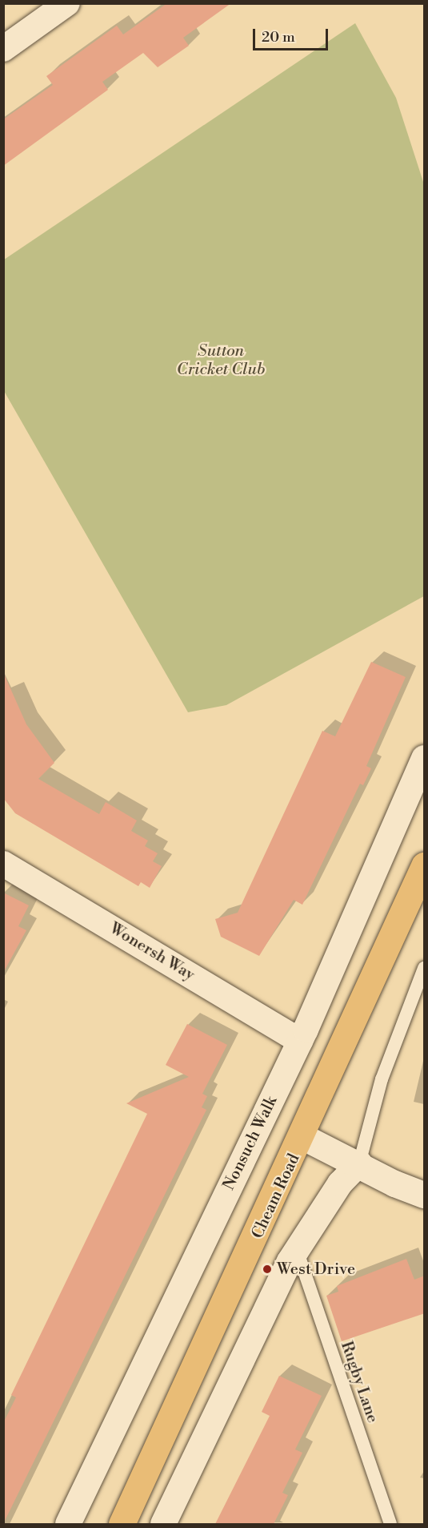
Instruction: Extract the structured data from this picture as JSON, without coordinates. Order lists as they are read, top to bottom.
{
  "streets": {
    "highway": ["Cheam Road"],
    "street": ["Wonersh Way", "Nonsuch Walk"],
    "lane": ["Rugby Lane"]
  },
  "crossings": [
    ["Wonersh Way", "Nonsuch Walk"]
  ],
  "parks": ["Sutton Cricket Club"],
  "places": ["West Drive"],
  "scale_bar": "20 m"
}
